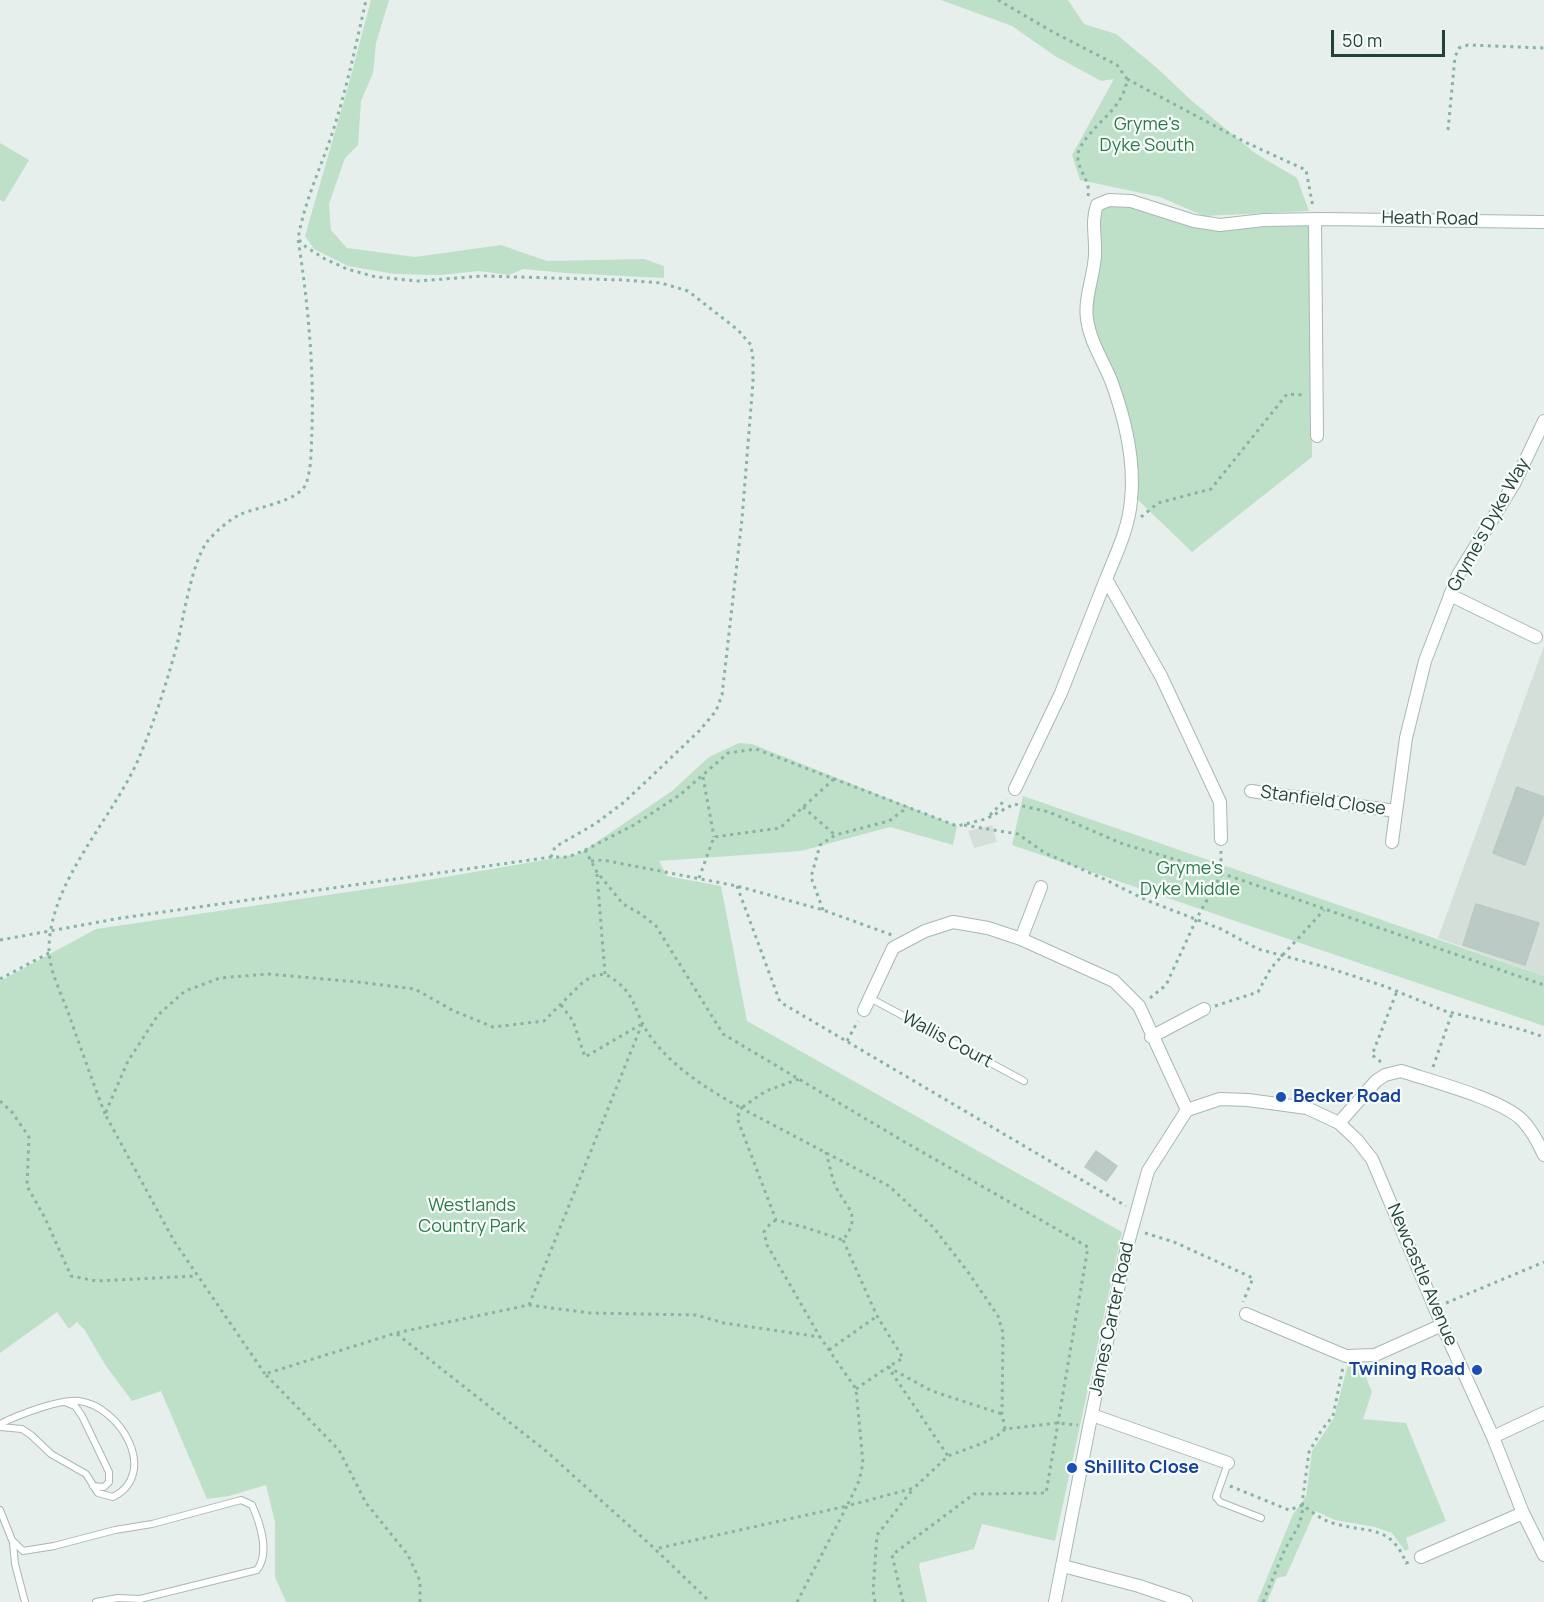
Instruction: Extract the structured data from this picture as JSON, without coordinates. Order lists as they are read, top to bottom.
{
  "streets": {
    "street": [
      "Heath Road",
      "Gryme's Dyke Way",
      "Stanfield Close",
      "Newcastle Avenue",
      "James Carter Road"
    ],
    "lane": ["Wallis Court"]
  },
  "crossings": [
    ["Gryme's Dyke Way", "Stanfield Close"],
    ["Newcastle Avenue", "James Carter Road"]
  ],
  "parks": ["Gryme's Dyke South", "Gryme's Dyke Middle", "Westlands Country Park"],
  "places": ["Becker Road", "Twining Road", "Shillito Close"],
  "scale_bar": "50 m"
}
